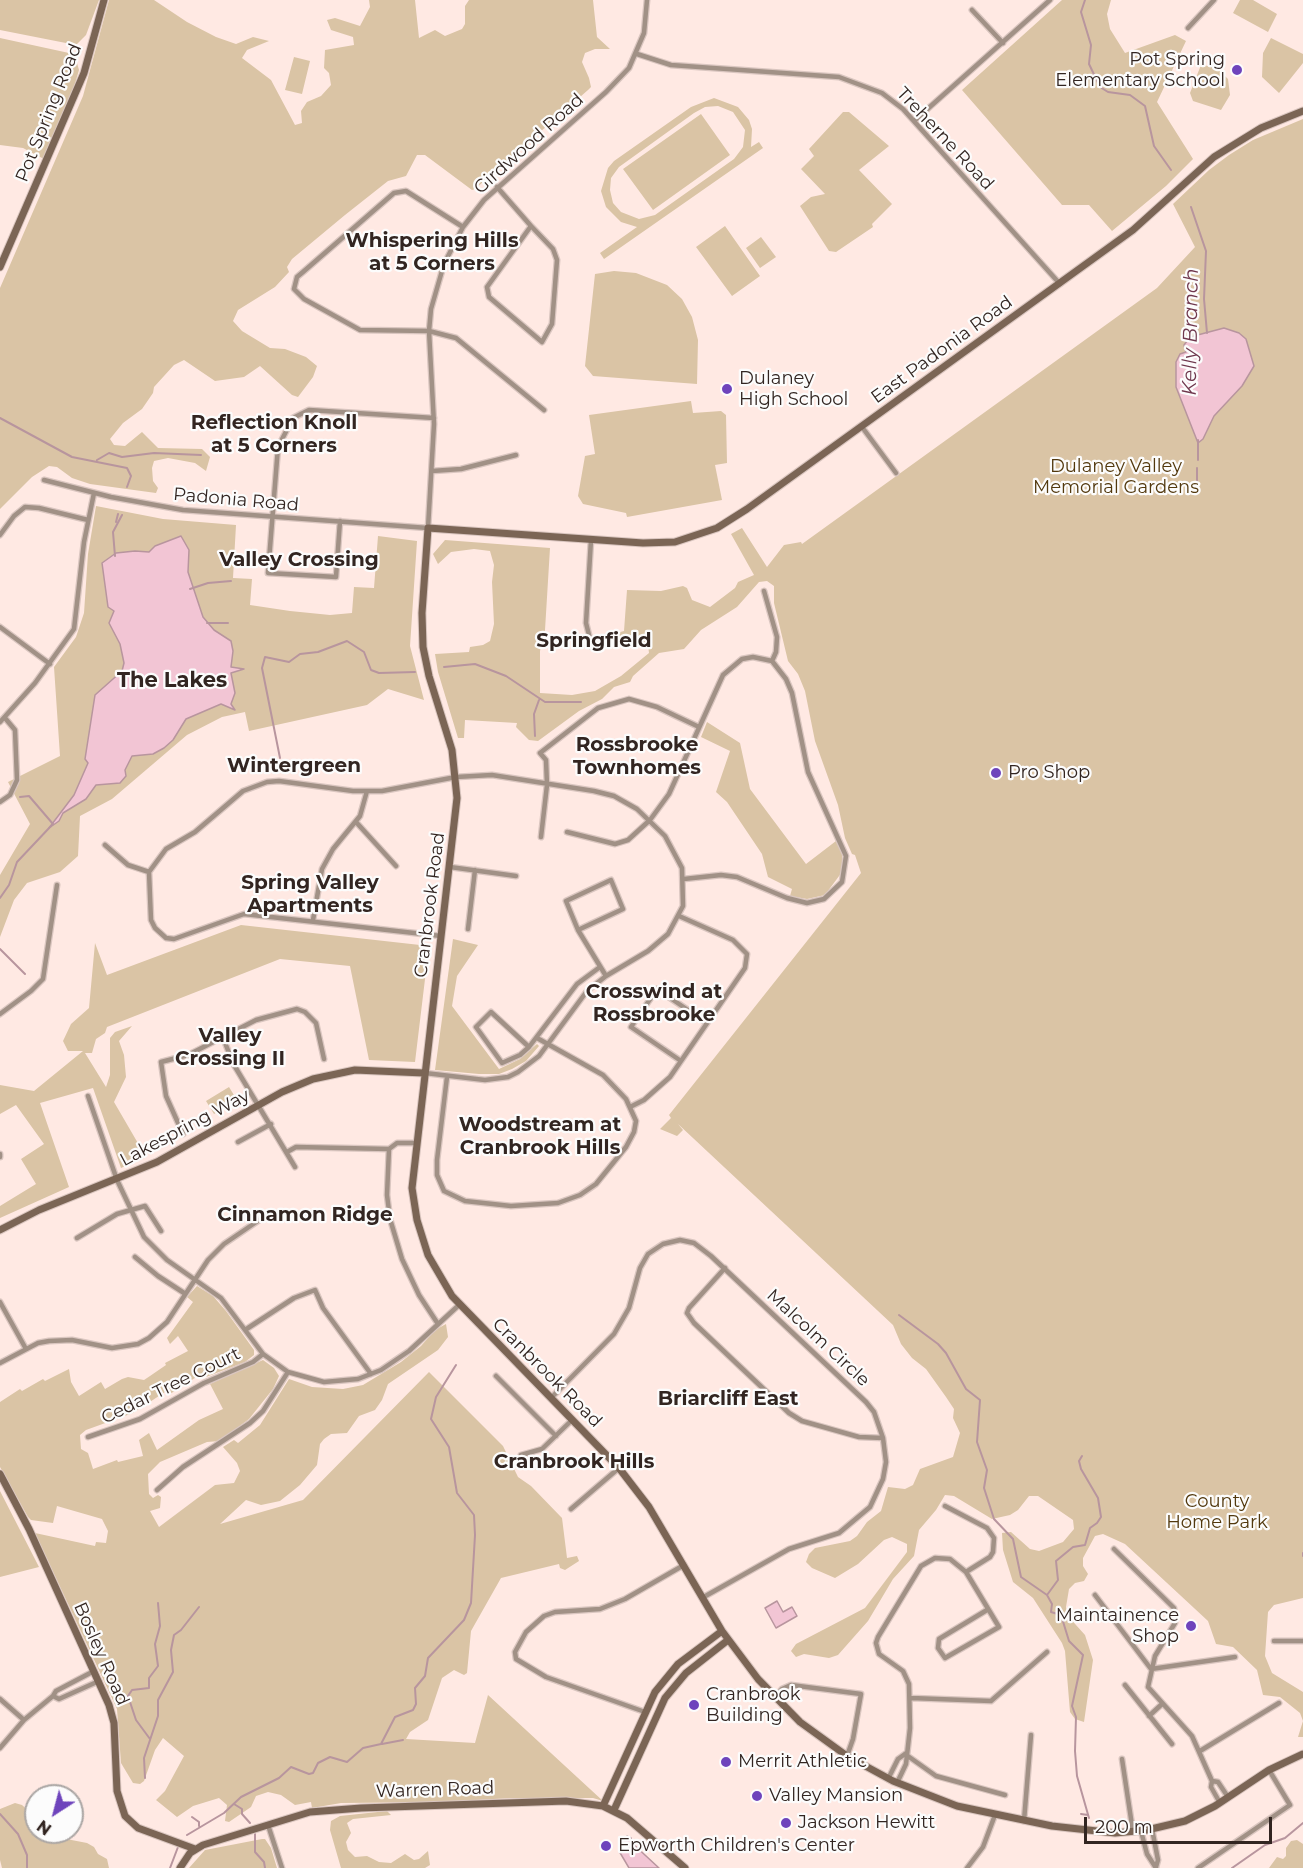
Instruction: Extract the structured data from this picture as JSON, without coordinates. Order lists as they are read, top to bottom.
{
  "streets": {
    "street": [
      "Pot Spring Road",
      "Treherne Road",
      "Girdwood Road",
      "East Padonia Road",
      "Padonia Road",
      "Cranbrook Road",
      "Lakespring Way",
      "Malcolm Circle",
      "Cedar Tree Court",
      "Bosley Road",
      "Warren Road"
    ]
  },
  "crossings": [
    ["Treherne Road", "Girdwood Road"],
    ["Treherne Road", "East Padonia Road"],
    ["Girdwood Road", "East Padonia Road"],
    ["Girdwood Road", "Padonia Road"],
    ["Girdwood Road", "Cranbrook Road"],
    ["East Padonia Road", "Padonia Road"],
    ["East Padonia Road", "Cranbrook Road"],
    ["Padonia Road", "Cranbrook Road"],
    ["Cranbrook Road", "Lakespring Way"],
    ["Cranbrook Road", "Malcolm Circle"],
    ["Bosley Road", "Warren Road"]
  ],
  "districts": [
    "Whispering Hills at 5 Corners",
    "Reflection Knoll at 5 Corners",
    "Valley Crossing",
    "Springfield",
    "The Lakes",
    "Rossbrooke Townhomes",
    "Wintergreen",
    "Spring Valley Apartments",
    "Crosswind at Rossbrooke",
    "Valley Crossing II",
    "Woodstream at Cranbrook Hills",
    "Cinnamon Ridge",
    "Briarcliff East",
    "Cranbrook Hills"
  ],
  "water": ["Kelly Branch"],
  "parks": ["Dulaney Valley Memorial Gardens", "County Home Park"],
  "places": [
    "Pot Spring Elementary School",
    "Dulaney High School",
    "Pro Shop",
    "Maintainence Shop",
    "Cranbrook Building",
    "Merrit Athletic",
    "Valley Mansion",
    "Jackson Hewitt",
    "Epworth Children's Center"
  ],
  "scale_bar": "200 m",
  "north": "bottom left"
}
